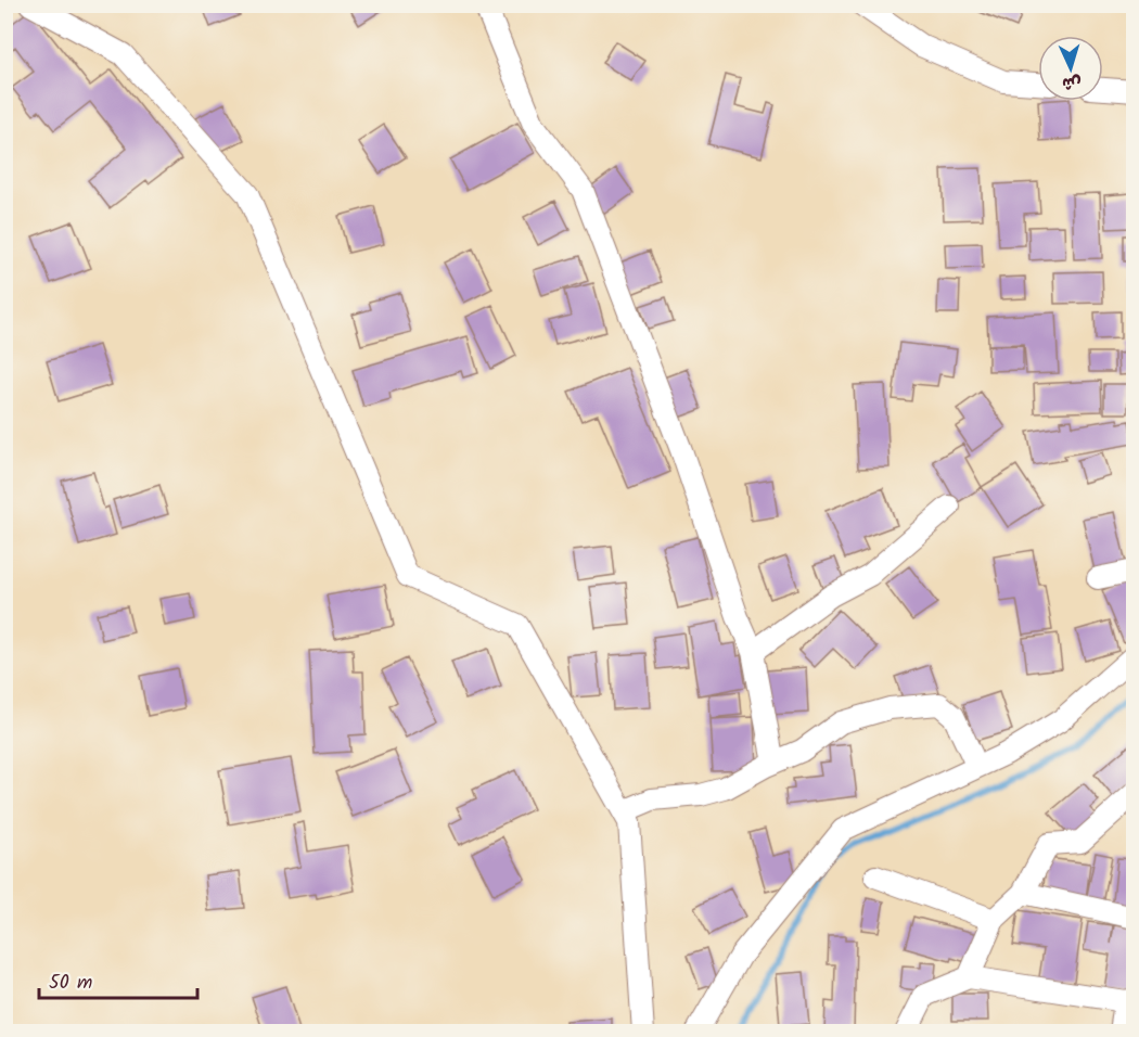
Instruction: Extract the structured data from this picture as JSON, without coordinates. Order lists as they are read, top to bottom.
{
  "scale_bar": "50 m",
  "north": "bottom"
}
